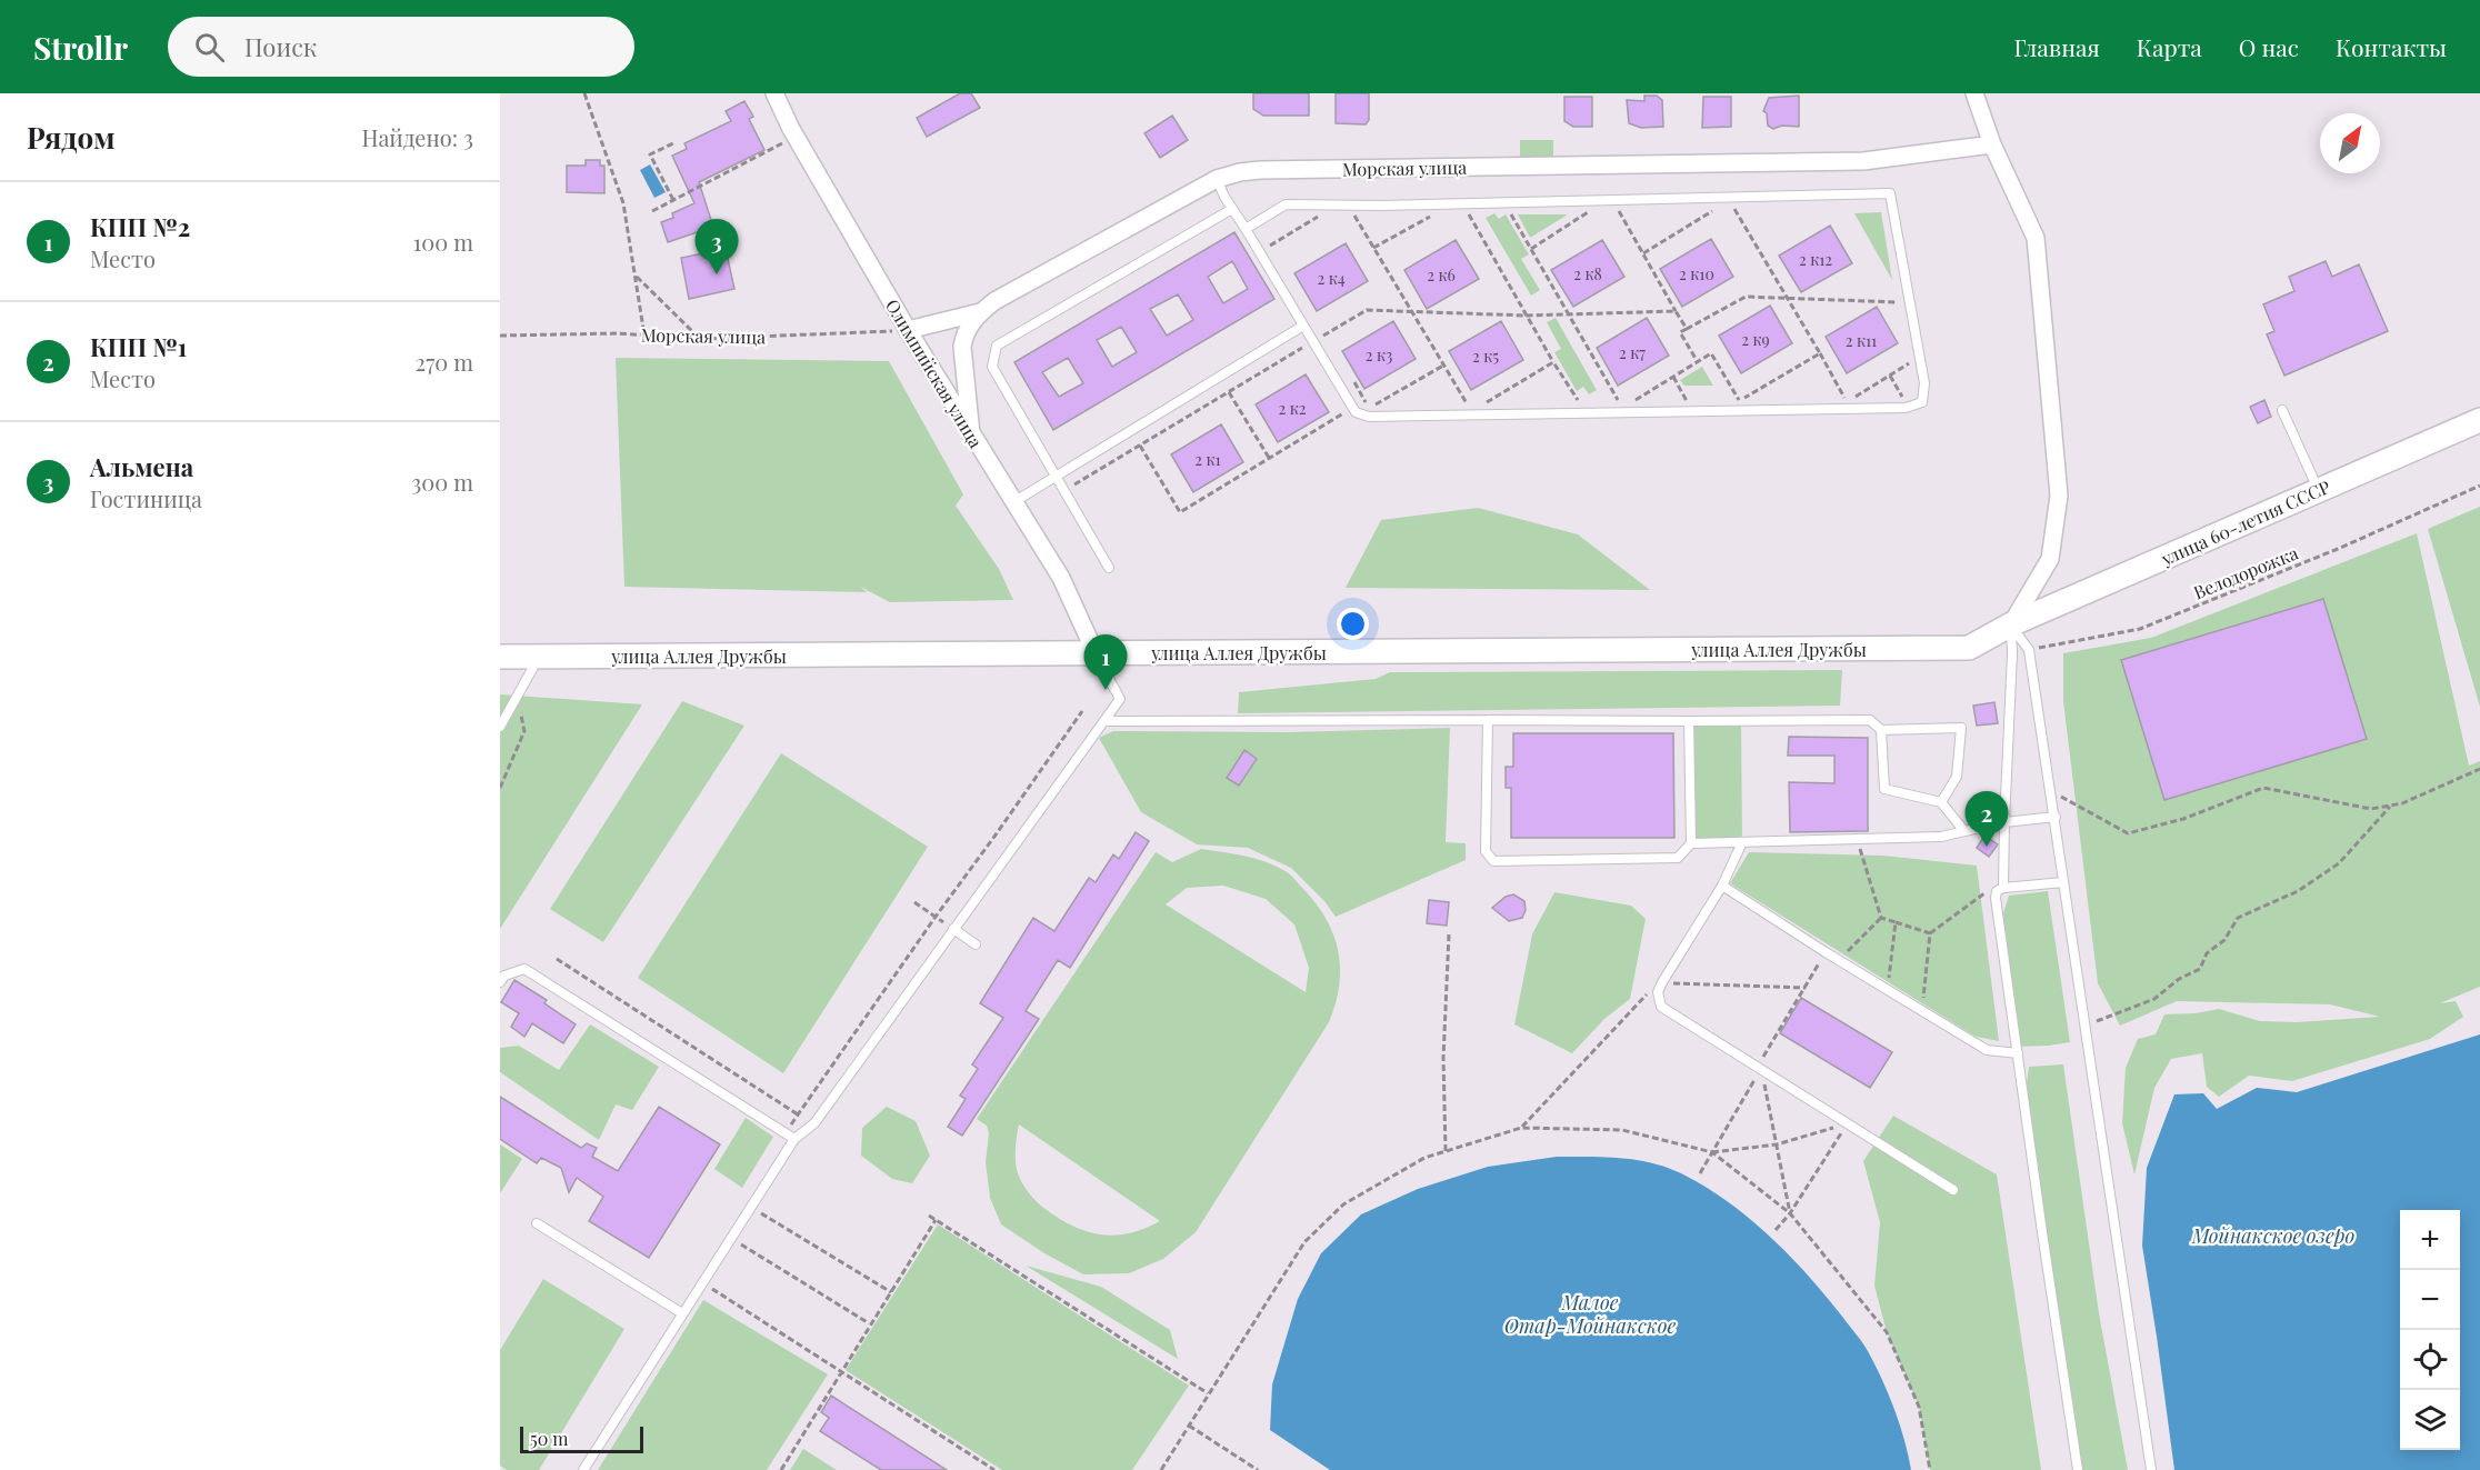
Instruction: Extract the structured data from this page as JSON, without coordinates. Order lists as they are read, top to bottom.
{
  "streets": {
    "main road": ["улица 60-летия СССР", "улица Аллея Дружбы"],
    "street": ["Морская улица", "Олимпийская улица"],
    "path": ["Велодорожка"]
  },
  "crossings": [
    ["Морская улица", "Олимпийская улица"],
    ["Олимпийская улица", "улица Аллея Дружбы"],
    ["улица 60-летия СССР", "улица Аллея Дружбы"]
  ],
  "water": ["Мойнакское озеро", "Малое Отар-Мойнакское"],
  "house_numbers": [
    "2 к12",
    "2 к8",
    "2 к10",
    "2 к6",
    "2 к4",
    "2 к9",
    "2 к11",
    "2 к7",
    "2 к3",
    "2 к5",
    "2 к2",
    "2 к1"
  ],
  "scale_bar": "50 m",
  "north": "top right",
  "page": {
    "header": "Strollr",
    "search": "Поиск",
    "nav": [
      "Главная",
      "Карта",
      "О нас",
      "Контакты"
    ],
    "heading": ["Рядом", "Найдено: 3"],
    "list": [
      {
        "mark": "1",
        "name": "КПП №2",
        "note": "Место",
        "value": "100 m"
      },
      {
        "mark": "2",
        "name": "КПП №1",
        "note": "Место",
        "value": "270 m"
      },
      {
        "mark": "3",
        "name": "Альмена",
        "note": "Гостиница",
        "value": "300 m"
      }
    ],
    "pins": ["3", "1", "2"],
    "map_buttons": ["+", "−"],
    "scale": "50 m"
  }
}
